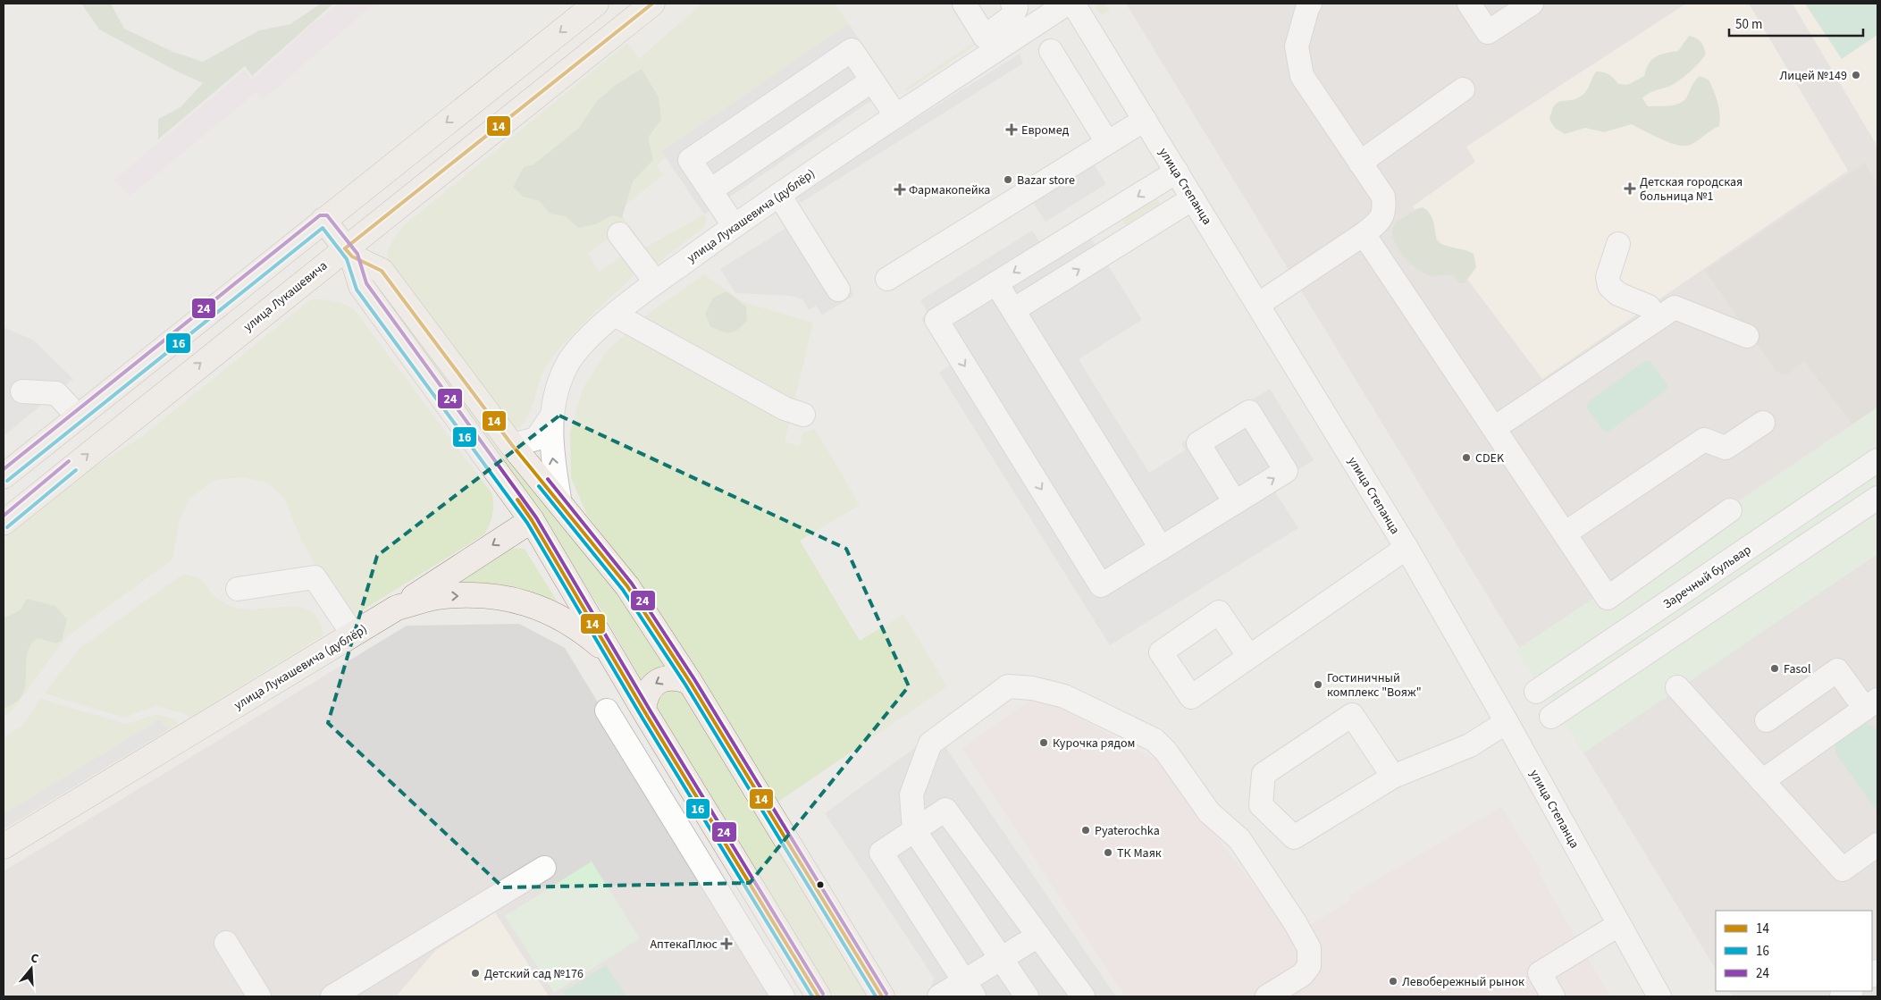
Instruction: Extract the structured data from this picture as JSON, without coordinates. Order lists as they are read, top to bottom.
{
  "streets": {
    "main road": ["улица Лукашевича (дублёр)", "улица Лукашевича"],
    "street": ["улица Степанца", "Заречный бульвар"]
  },
  "places": {
    "other": [
      "Лицей №149",
      "Bazar store",
      "CDEK",
      "Fasol",
      "Гостиничный комплекс \"Вояж\"",
      "Курочка рядом",
      "Pyaterochka",
      "ТК Маяк",
      "Детский сад №176",
      "Левобережный рынок"
    ],
    "health": [
      "Евромед",
      "Детская городская больница №1",
      "Фармакопейка",
      "АптекаПлюс"
    ]
  },
  "lines": ["transit line 14", "transit line 24", "transit line 16"],
  "legend": ["14", "16", "24"],
  "scale_bar": "50 m",
  "north": "top"
}
